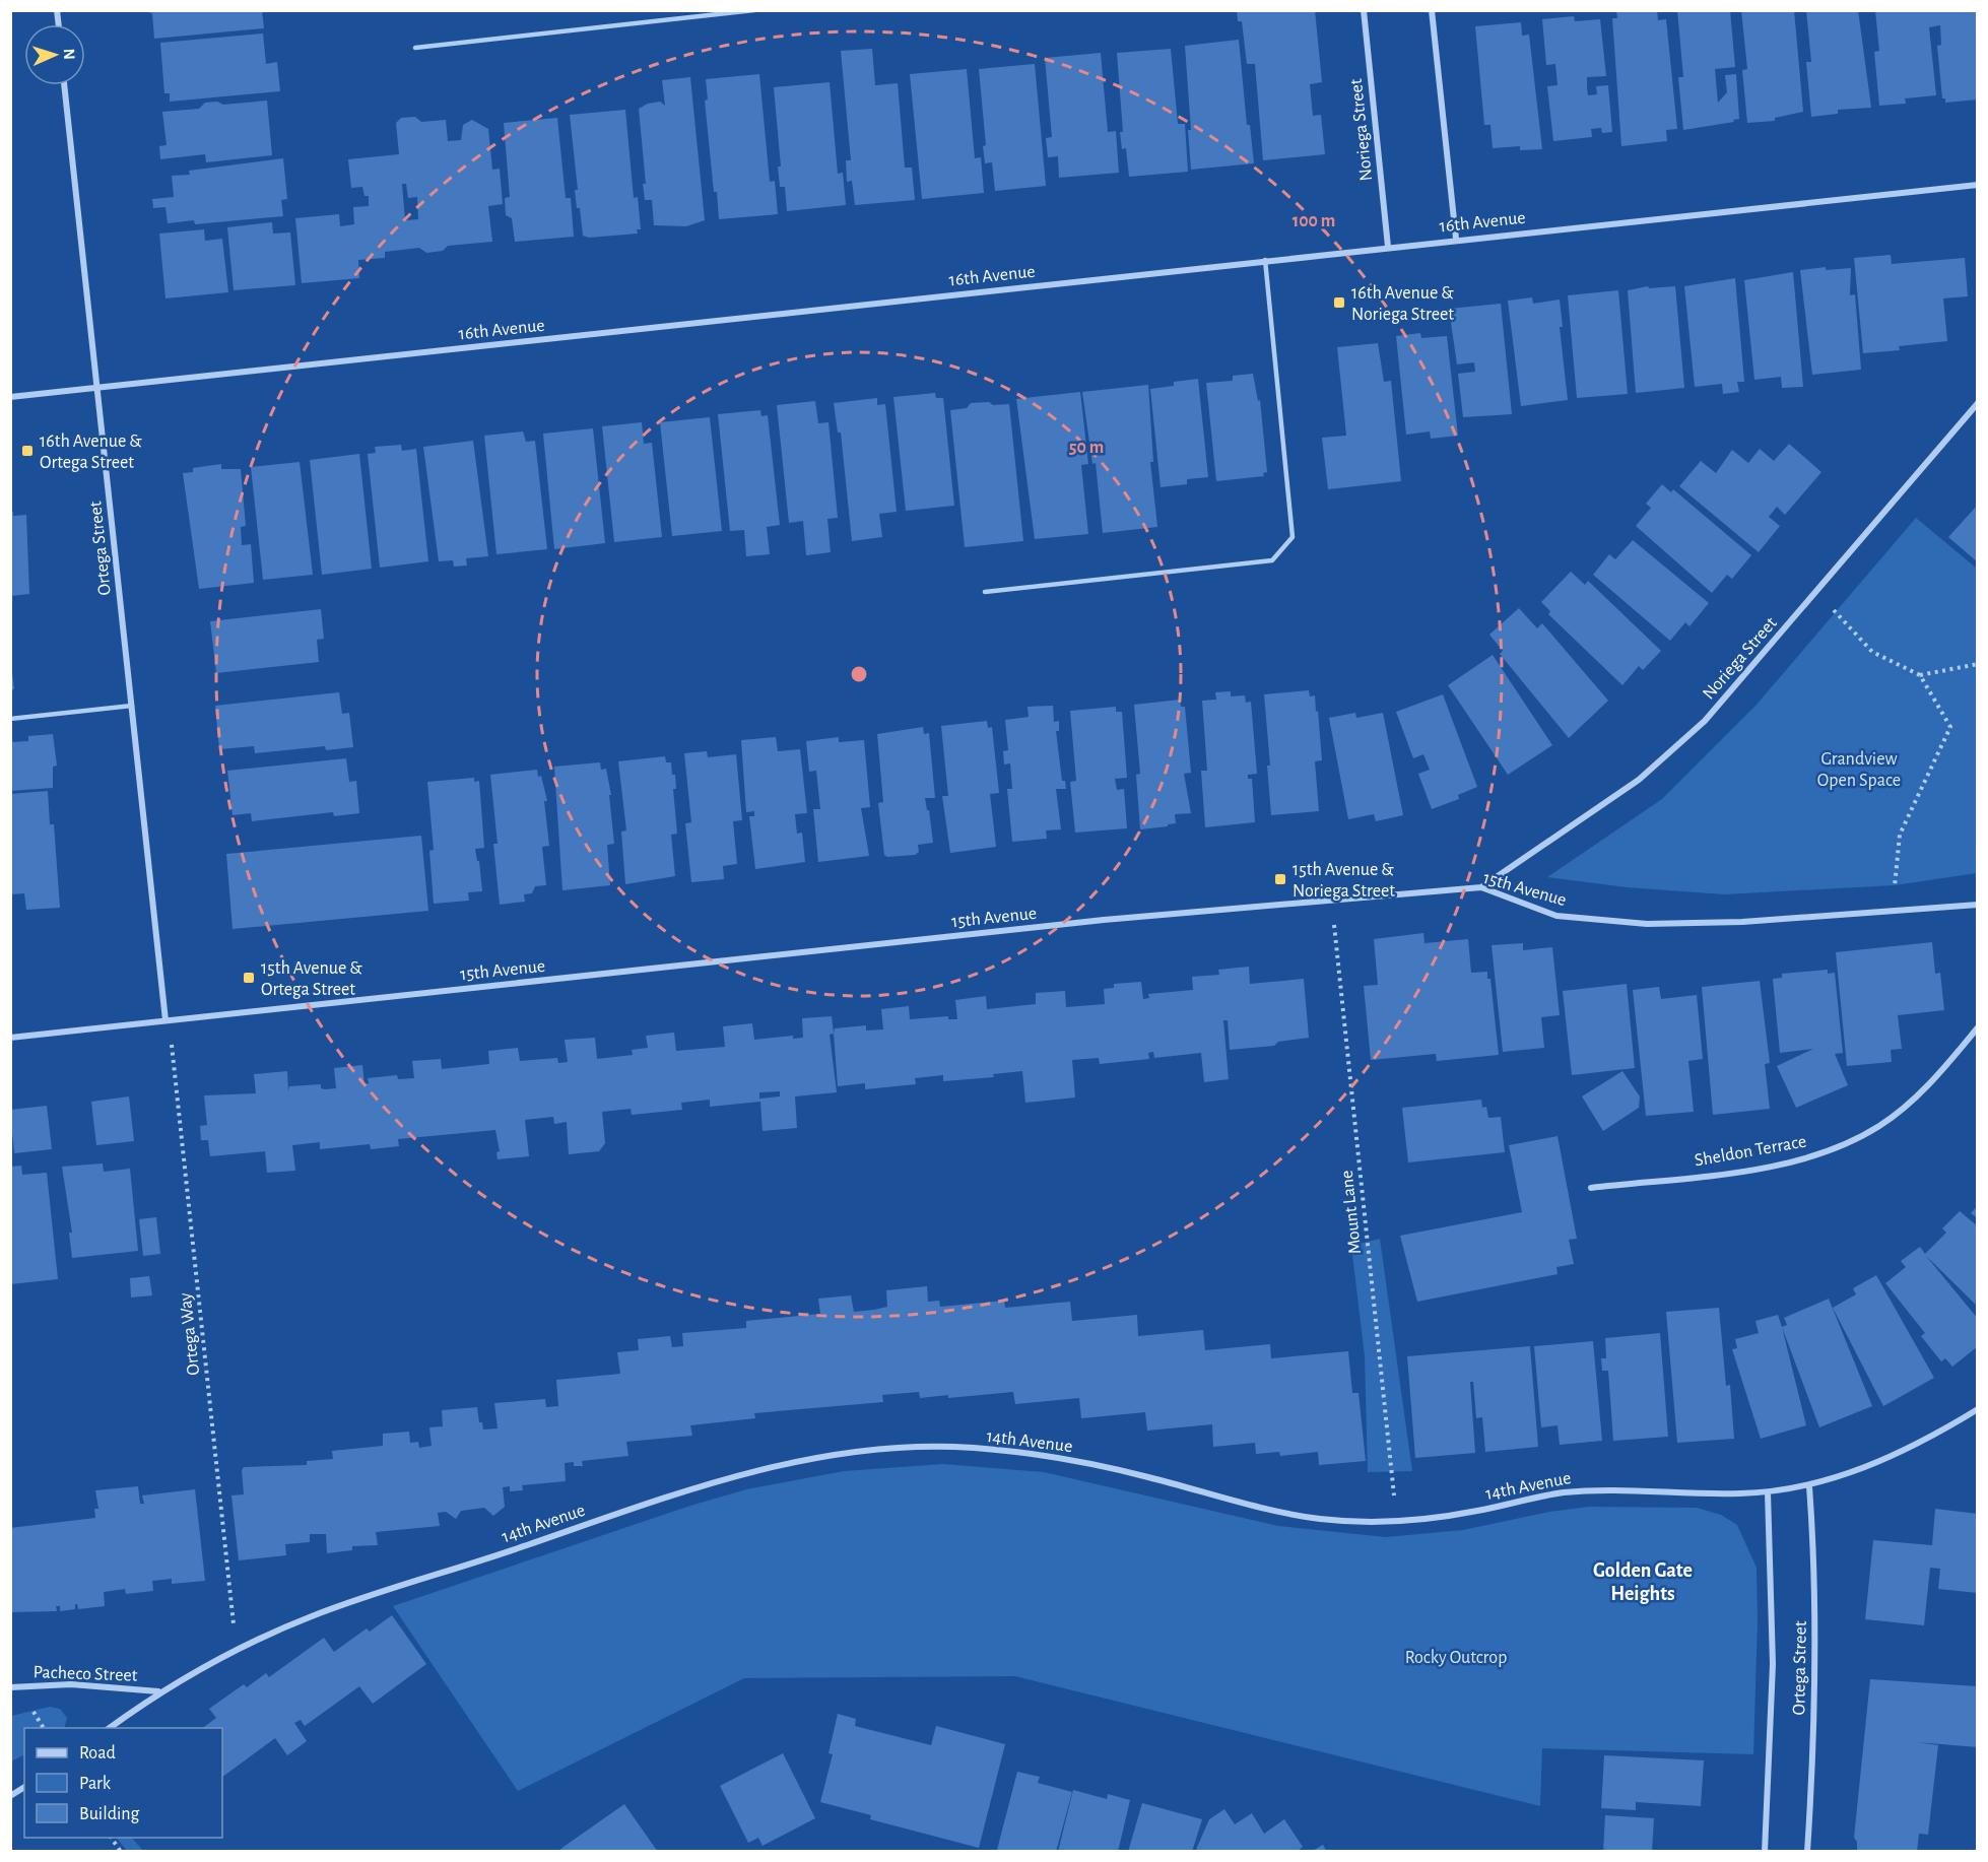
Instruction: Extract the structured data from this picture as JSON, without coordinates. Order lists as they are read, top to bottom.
{
  "streets": {
    "street": [
      "Noriega Street",
      "16th Avenue",
      "Ortega Street",
      "15th Avenue",
      "Sheldon Terrace",
      "14th Avenue",
      "Pacheco Street"
    ],
    "path": ["Mount Lane", "Ortega Way"]
  },
  "crossings": [
    ["Noriega Street", "16th Avenue"],
    ["Noriega Street", "15th Avenue"],
    ["16th Avenue", "Ortega Street"],
    ["Ortega Street", "15th Avenue"],
    ["Ortega Street", "14th Avenue"],
    ["15th Avenue", "Mount Lane"],
    ["Mount Lane", "14th Avenue"],
    ["14th Avenue", "Pacheco Street"]
  ],
  "districts": ["Golden Gate Heights"],
  "parks": ["Grandview Open Space", "Rocky Outcrop"],
  "places": {
    "transit": [
      "16th Avenue & Noriega Street",
      "16th Avenue & Ortega Street",
      "15th Avenue & Noriega Street",
      "15th Avenue & Ortega Street"
    ]
  },
  "legend": ["Road", "Park", "Building"],
  "north": "right",
  "rings": ["100 m", "50 m"]
}
